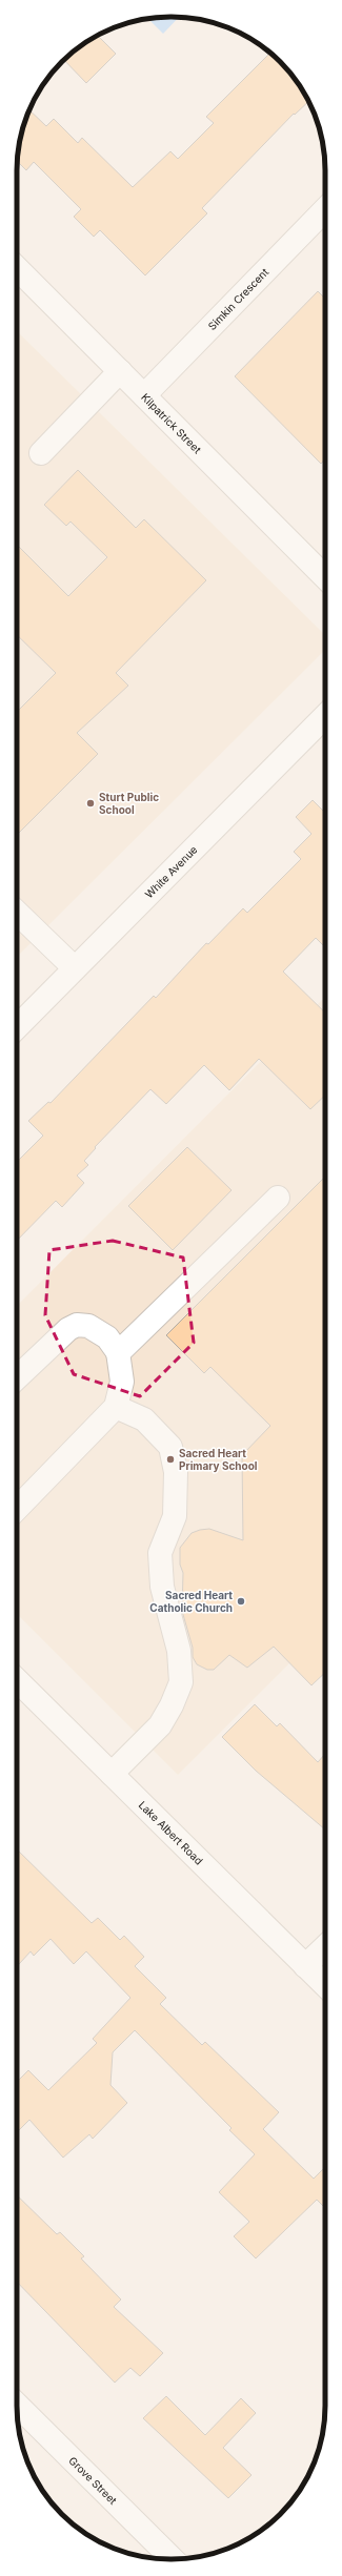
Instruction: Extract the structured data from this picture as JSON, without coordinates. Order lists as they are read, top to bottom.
{
  "streets": {
    "street": [
      "Simkin Crescent",
      "Kilpatrick Street",
      "White Avenue",
      "Lake Albert Road",
      "Grove Street"
    ]
  },
  "crossings": [
    ["Simkin Crescent", "Kilpatrick Street"]
  ],
  "places": ["Sturt Public School", "Sacred Heart Primary School", "Sacred Heart Catholic Church"]
}
